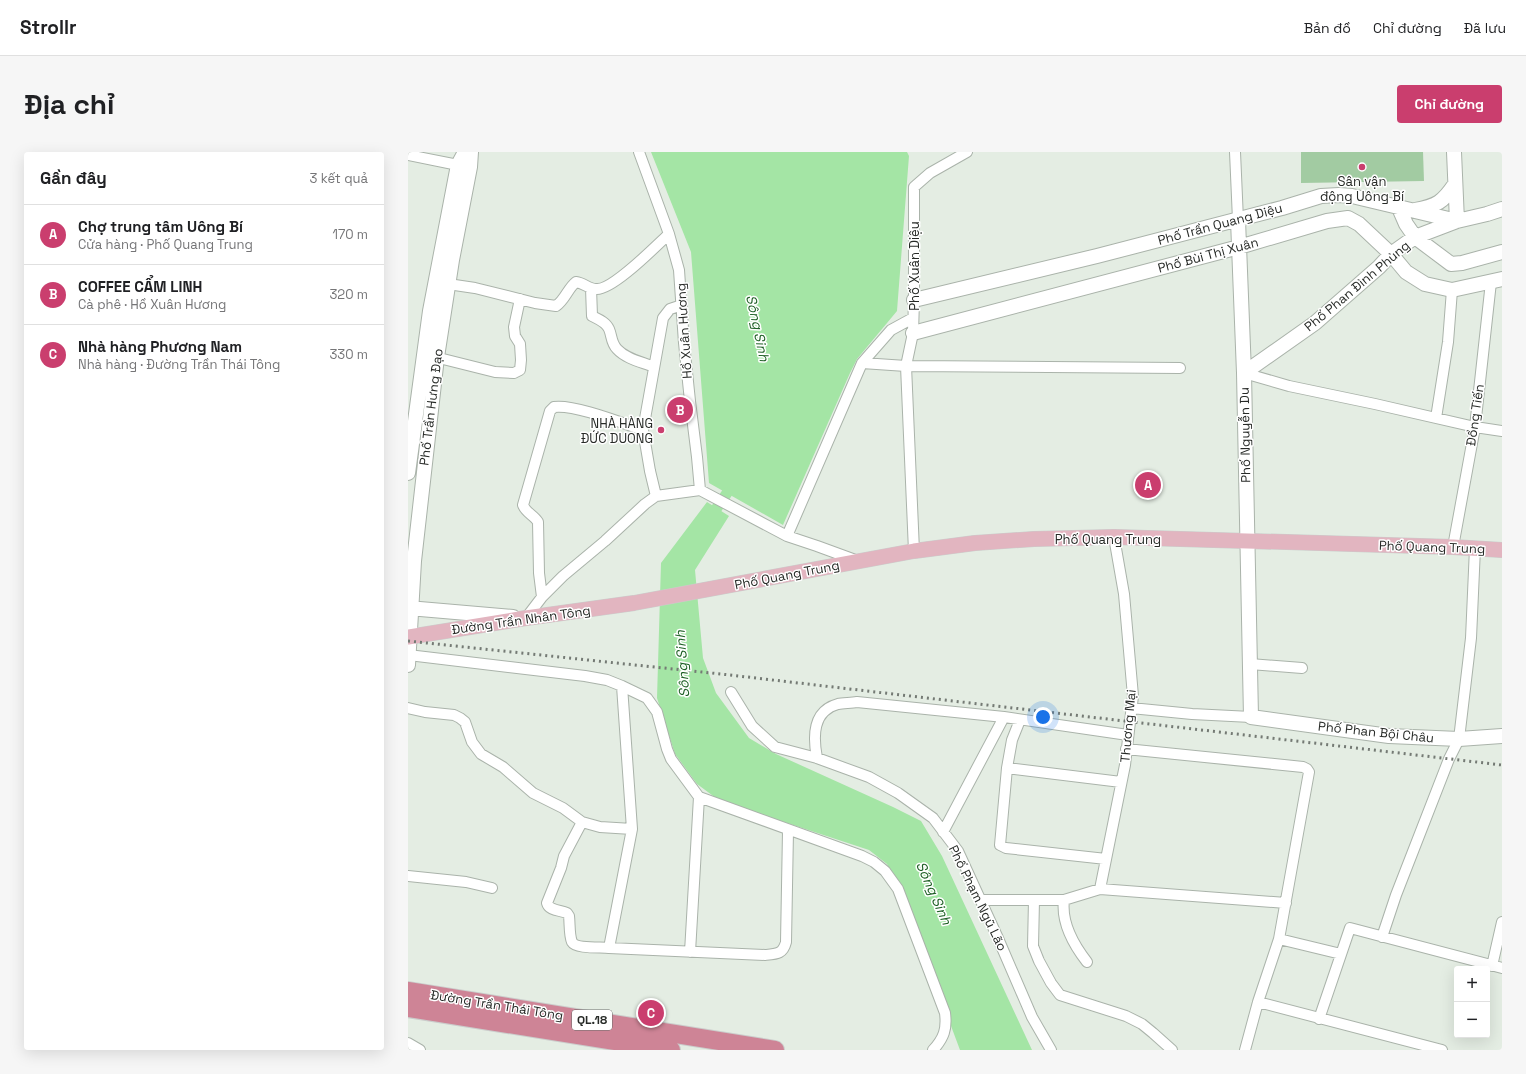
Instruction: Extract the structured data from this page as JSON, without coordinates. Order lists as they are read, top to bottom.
{
  "streets": {
    "highway": ["Đường Trần Thái Tông", "QL.18"],
    "main road": [
      "Phố Trần Quang Diệu",
      "Phố Bùi Thị Xuân",
      "Phố Phan Đình Phùng",
      "Phố Trần Hưng Đạo",
      "Phố Nguyễn Du",
      "Phố Quang Trung",
      "Đường Trần Nhân Tông",
      "Phố Phan Bội Châu"
    ],
    "street": [
      "Phố Xuân Diệu",
      "Hồ Xuân Hương",
      "Đồng Tiến",
      "Thương Mại",
      "Phố Phạm Ngũ Lão"
    ]
  },
  "crossings": [
    ["Phố Trần Quang Diệu", "Phố Xuân Diệu"],
    ["Phố Trần Quang Diệu", "Phố Phan Đình Phùng"],
    ["Phố Trần Quang Diệu", "Phố Nguyễn Du"],
    ["Phố Bùi Thị Xuân", "Phố Xuân Diệu"],
    ["Phố Bùi Thị Xuân", "Phố Phan Đình Phùng"],
    ["Phố Bùi Thị Xuân", "Đồng Tiến"],
    ["Phố Bùi Thị Xuân", "Phố Nguyễn Du"],
    ["Phố Phan Đình Phùng", "Phố Nguyễn Du"],
    ["Phố Trần Hưng Đạo", "Đường Trần Nhân Tông"],
    ["Đồng Tiến", "Phố Quang Trung"],
    ["Phố Nguyễn Du", "Phố Quang Trung"],
    ["Phố Nguyễn Du", "Phố Phan Bội Châu"],
    ["Phố Quang Trung", "Đường Trần Nhân Tông"],
    ["Phố Quang Trung", "Thương Mại"]
  ],
  "water": ["Sông Sinh"],
  "places": ["Sân vận động Uông Bí", "NHÀ HÀNG ĐỨC DUONG"],
  "page": {
    "header": "Strollr",
    "nav": ["Bản đồ", "Chỉ đường", "Đã lưu"],
    "buttons": "Chỉ đường",
    "title": "Địa chỉ",
    "heading": ["Gần đây", "3 kết quả"],
    "list": [
      {
        "mark": "A",
        "name": "Chợ trung tâm Uông Bí",
        "note": "Cửa hàng · Phố Quang Trung",
        "value": "170 m"
      },
      {
        "mark": "B",
        "name": "COFFEE CẨM LINH",
        "note": "Cà phê · Hồ Xuân Hương",
        "value": "320 m"
      },
      {
        "mark": "C",
        "name": "Nhà hàng Phương Nam",
        "note": "Nhà hàng · Đường Trần Thái Tông",
        "value": "330 m"
      }
    ],
    "pins": ["B", "A", "C"],
    "map_buttons": ["+", "−"]
  }
}
